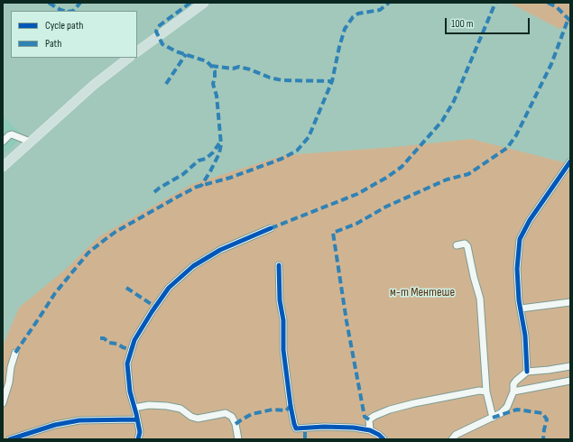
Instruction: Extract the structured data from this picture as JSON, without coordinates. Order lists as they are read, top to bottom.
{
  "parks": ["м-т Ментeше"],
  "legend": ["Cycle path", "Path"],
  "scale_bar": "100 m"
}
